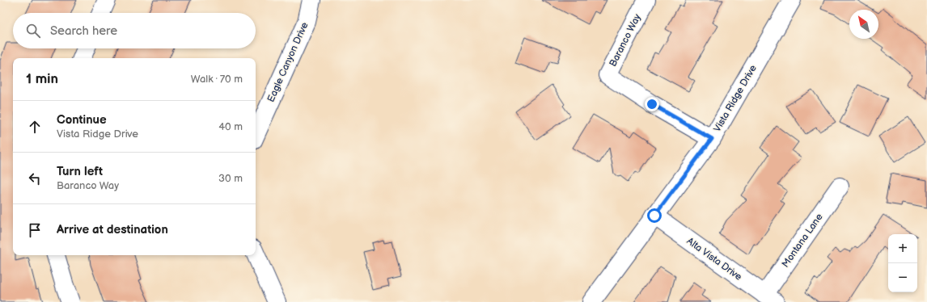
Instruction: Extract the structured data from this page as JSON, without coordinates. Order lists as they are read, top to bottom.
{
  "streets": {
    "street": [
      "Baranco Way",
      "Eagle Canyon Drive",
      "Vista Ridge Drive",
      "Montana Lane",
      "Alta Vista Drive"
    ]
  },
  "crossings": [
    ["Baranco Way", "Vista Ridge Drive"],
    ["Vista Ridge Drive", "Alta Vista Drive"],
    ["Montana Lane", "Alta Vista Drive"]
  ],
  "north": "top left",
  "page": {
    "search": "Search here",
    "heading": ["1 min", "Walk · 70 m"],
    "list": [
      ["Continue", "Vista Ridge Drive", "40 m"],
      ["Turn left", "Baranco Way", "30 m"],
      "Arrive at destination"
    ],
    "map_buttons": ["+", "−"]
  }
}
